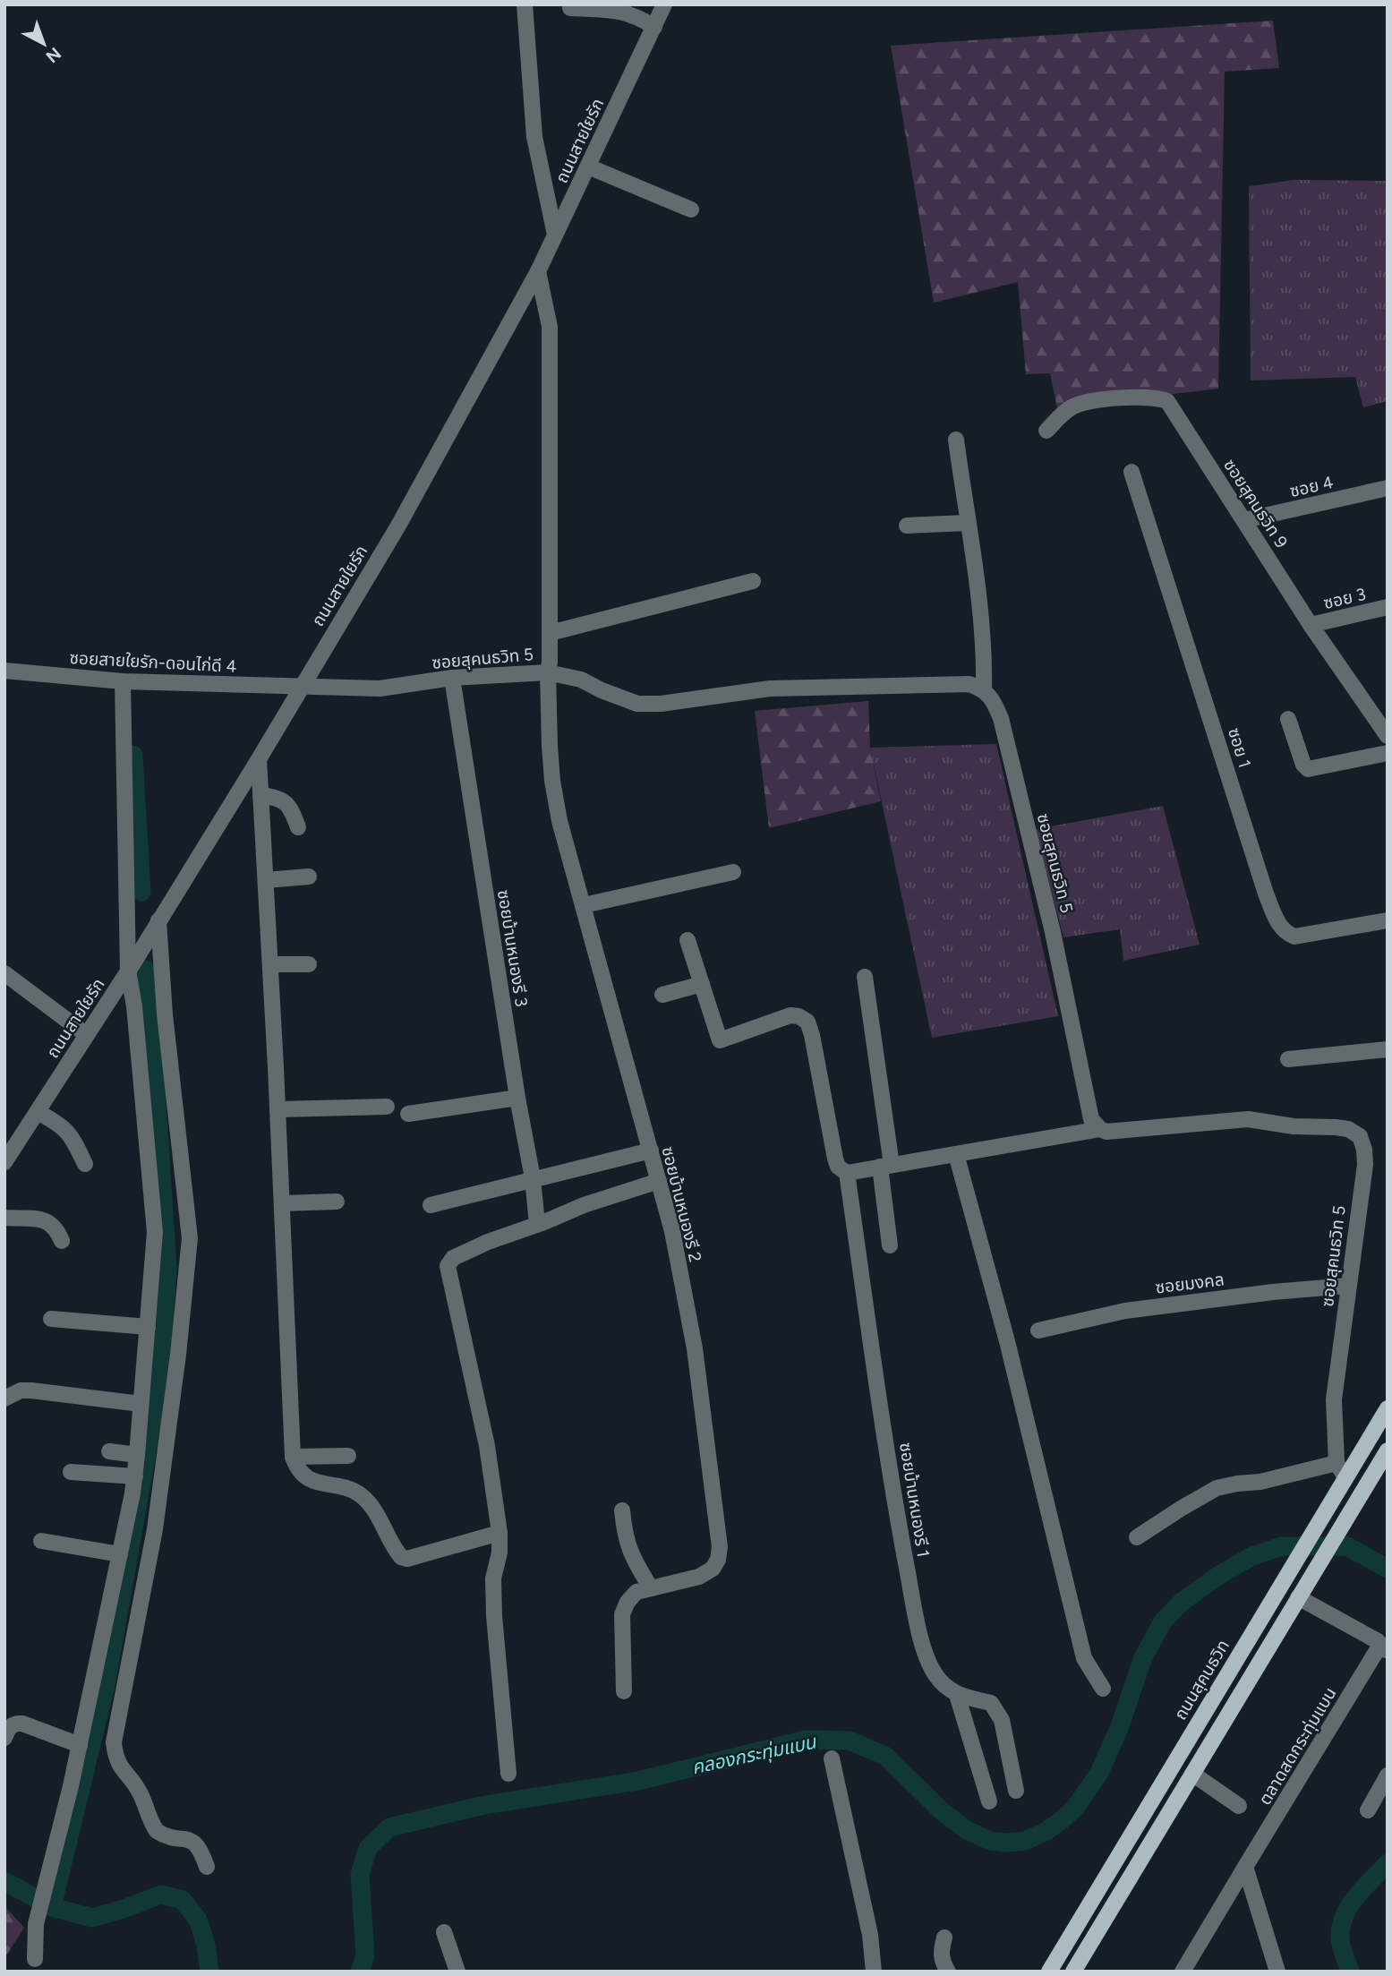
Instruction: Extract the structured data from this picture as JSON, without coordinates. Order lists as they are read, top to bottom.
{
  "streets": {
    "main road": ["ถนนสุคนธวิท"],
    "street": [
      "ถนนสายใยรัก",
      "ซอย 4",
      "ซอยสุคนธวิท 9",
      "ซอย 3",
      "ซอยสุคนธวิท 5",
      "ซอยสายใยรัก-ดอนไก่ดี 4",
      "ซอย 1",
      "ซอยบ้านหนองรี 3",
      "ซอยบ้านหนองรี 2",
      "ซอยมงคล",
      "ซอยบ้านหนองรี 1",
      "ตลาดสดกระทุ่มแบน"
    ]
  },
  "crossings": [
    ["ถนนสายใยรัก", "ซอยสุคนธวิท 5"],
    ["ถนนสายใยรัก", "ซอยสายใยรัก-ดอนไก่ดี 4"],
    ["ถนนสายใยรัก", "ซอยบ้านหนองรี 2"],
    ["ซอย 4", "ซอยสุคนธวิท 9"],
    ["ซอยสุคนธวิท 9", "ซอย 3"],
    ["ซอยสุคนธวิท 5", "ซอยสายใยรัก-ดอนไก่ดี 4"],
    ["ซอยสุคนธวิท 5", "ซอยบ้านหนองรี 3"],
    ["ซอยสุคนธวิท 5", "ซอยบ้านหนองรี 2"],
    ["ซอยสุคนธวิท 5", "ซอยมงคล"],
    ["ซอยสุคนธวิท 5", "ถนนสุคนธวิท"]
  ],
  "water": ["คลองกระทุ่มแบน"],
  "north": "bottom right"
}
